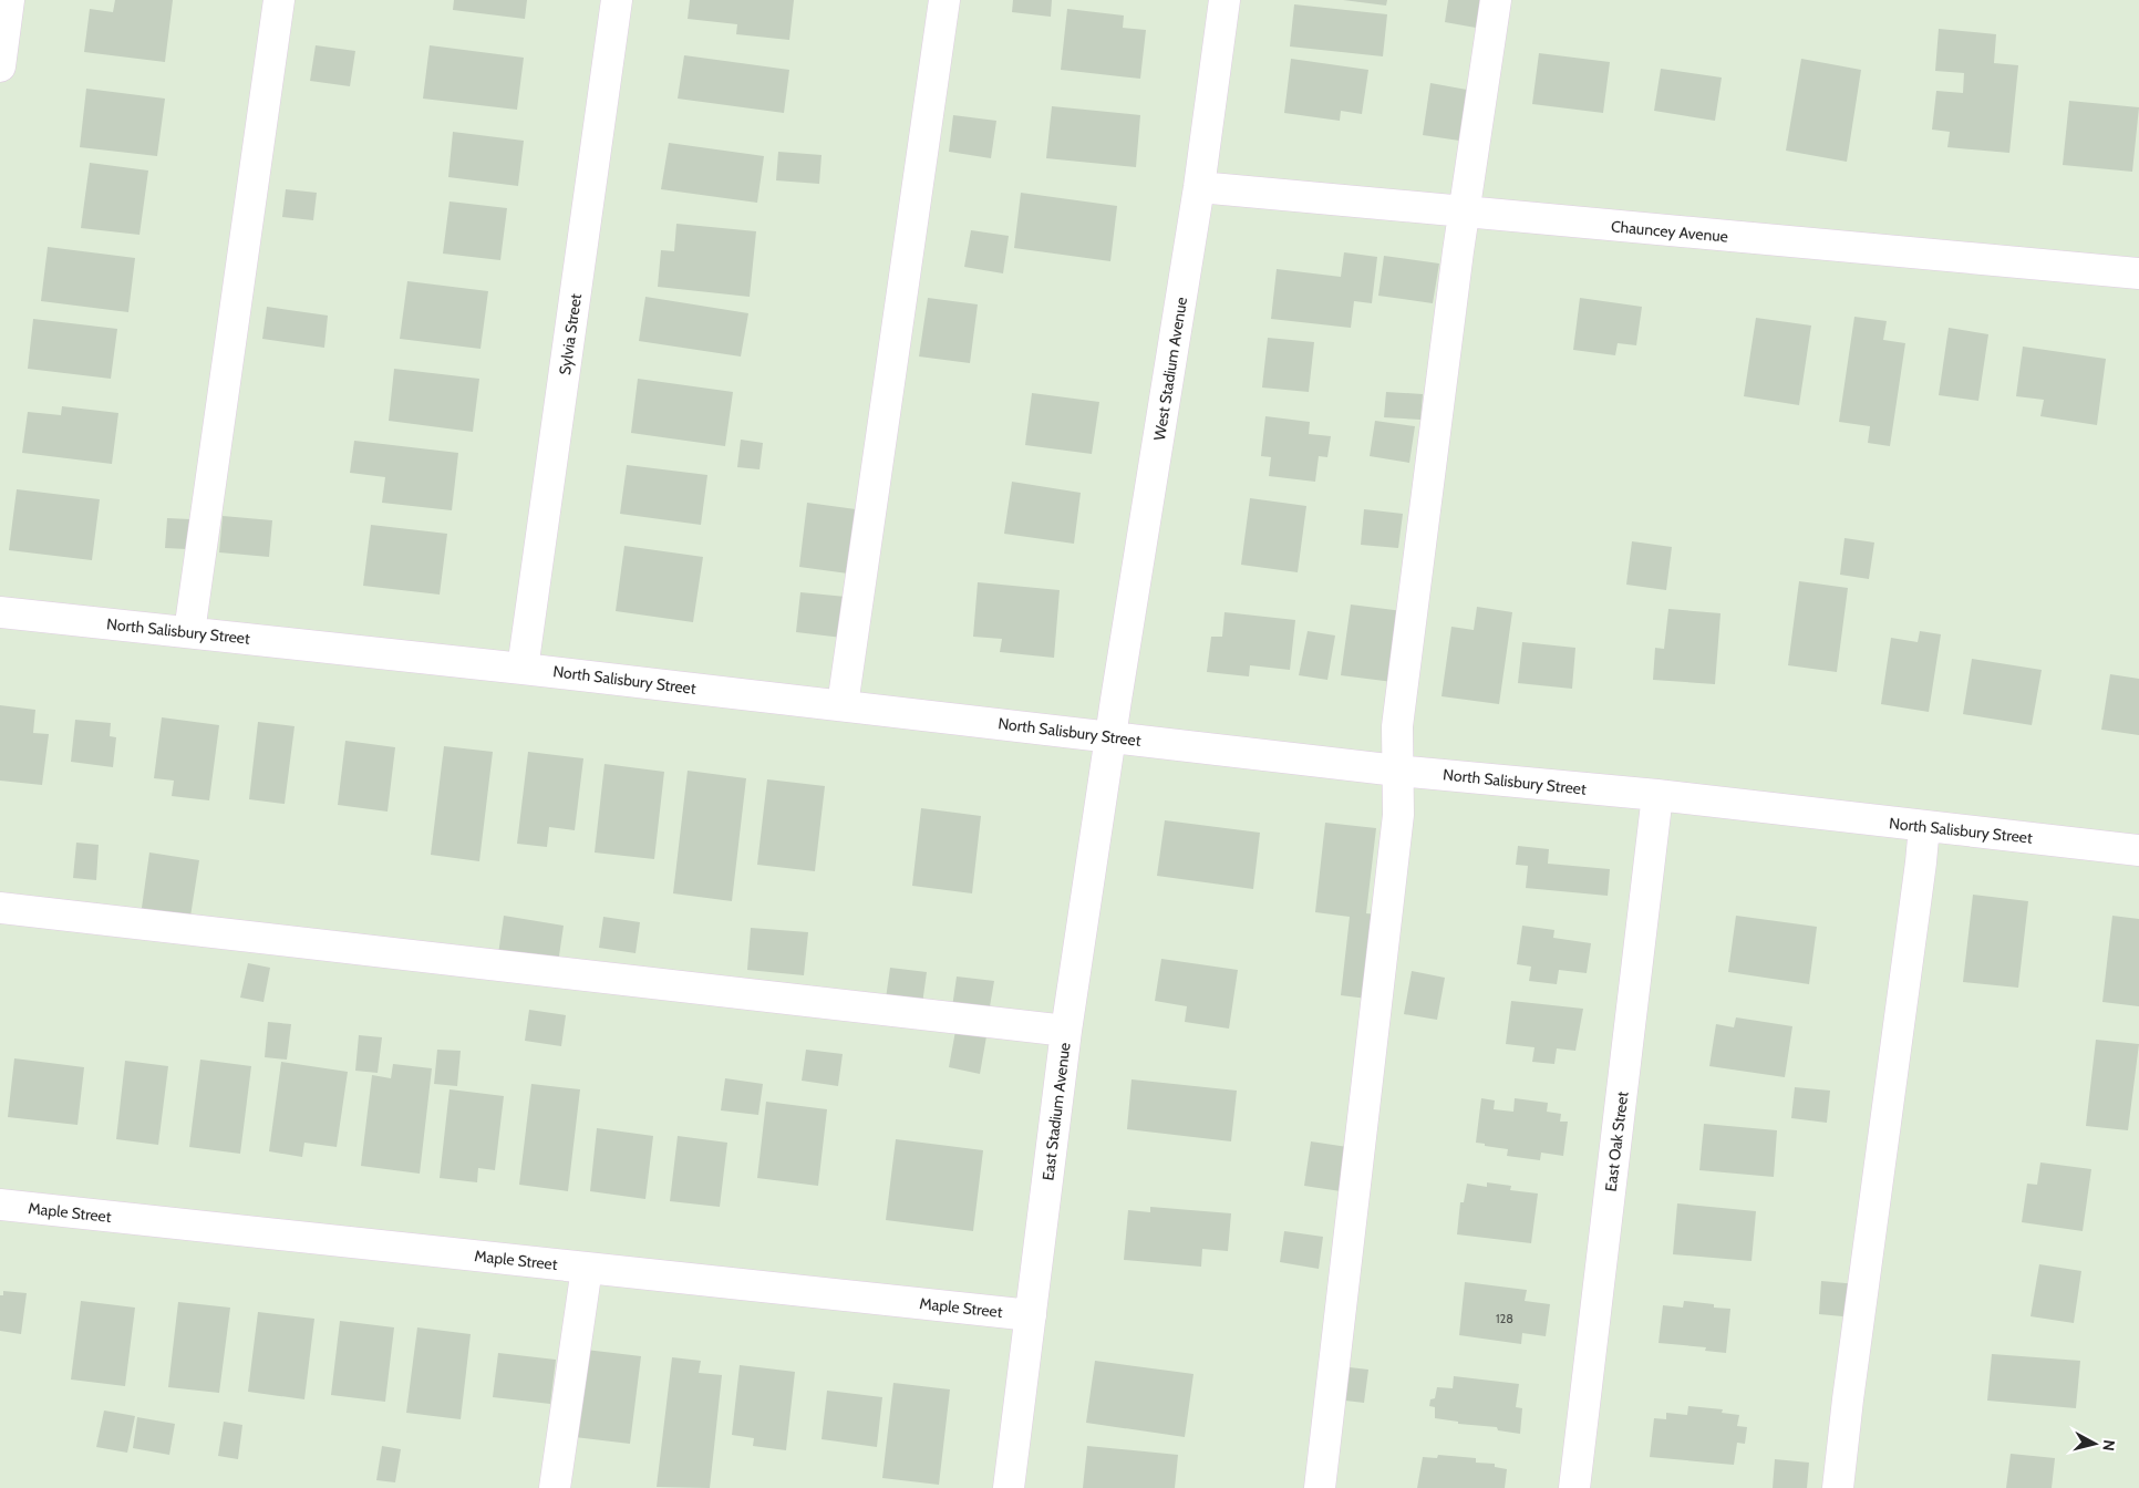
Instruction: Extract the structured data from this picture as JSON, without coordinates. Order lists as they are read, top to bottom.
{
  "streets": {
    "street": [
      "Chauncey Avenue",
      "Sylvia Street",
      "West Stadium Avenue",
      "North Salisbury Street",
      "East Stadium Avenue",
      "East Oak Street",
      "Maple Street"
    ]
  },
  "crossings": [
    ["Chauncey Avenue", "West Stadium Avenue"],
    ["Sylvia Street", "North Salisbury Street"],
    ["West Stadium Avenue", "North Salisbury Street"],
    ["West Stadium Avenue", "East Stadium Avenue"],
    ["North Salisbury Street", "East Stadium Avenue"],
    ["North Salisbury Street", "East Oak Street"],
    ["East Stadium Avenue", "Maple Street"]
  ],
  "house_numbers": ["128"],
  "north": "right"
}
